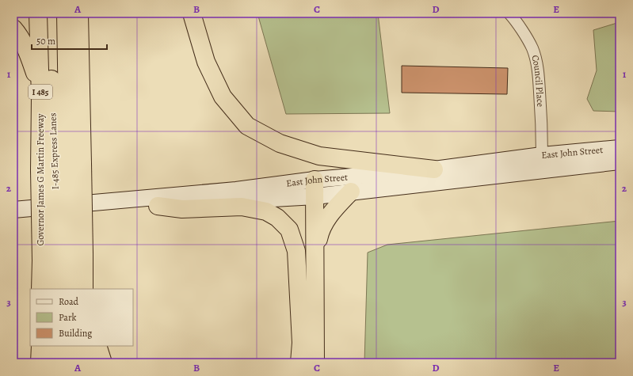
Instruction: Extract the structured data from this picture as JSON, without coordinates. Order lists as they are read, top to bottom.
{
  "streets": {
    "highway": ["I 485", "I-485 Express Lanes", "Governor James G Martin Freeway"],
    "main road": ["East John Street"],
    "street": ["Council Place"]
  },
  "crossings": [
    ["Council Place", "East John Street"],
    ["I 485", "Governor James G Martin Freeway"],
    ["I-485 Express Lanes", "Governor James G Martin Freeway"]
  ],
  "legend": ["Road", "Park", "Building"],
  "scale_bar": "50 m",
  "grid": {
    "columns": [
      "A",
      "B",
      "C",
      "D",
      "E"
    ],
    "rows": ["1", "2", "3"]
  }
}
